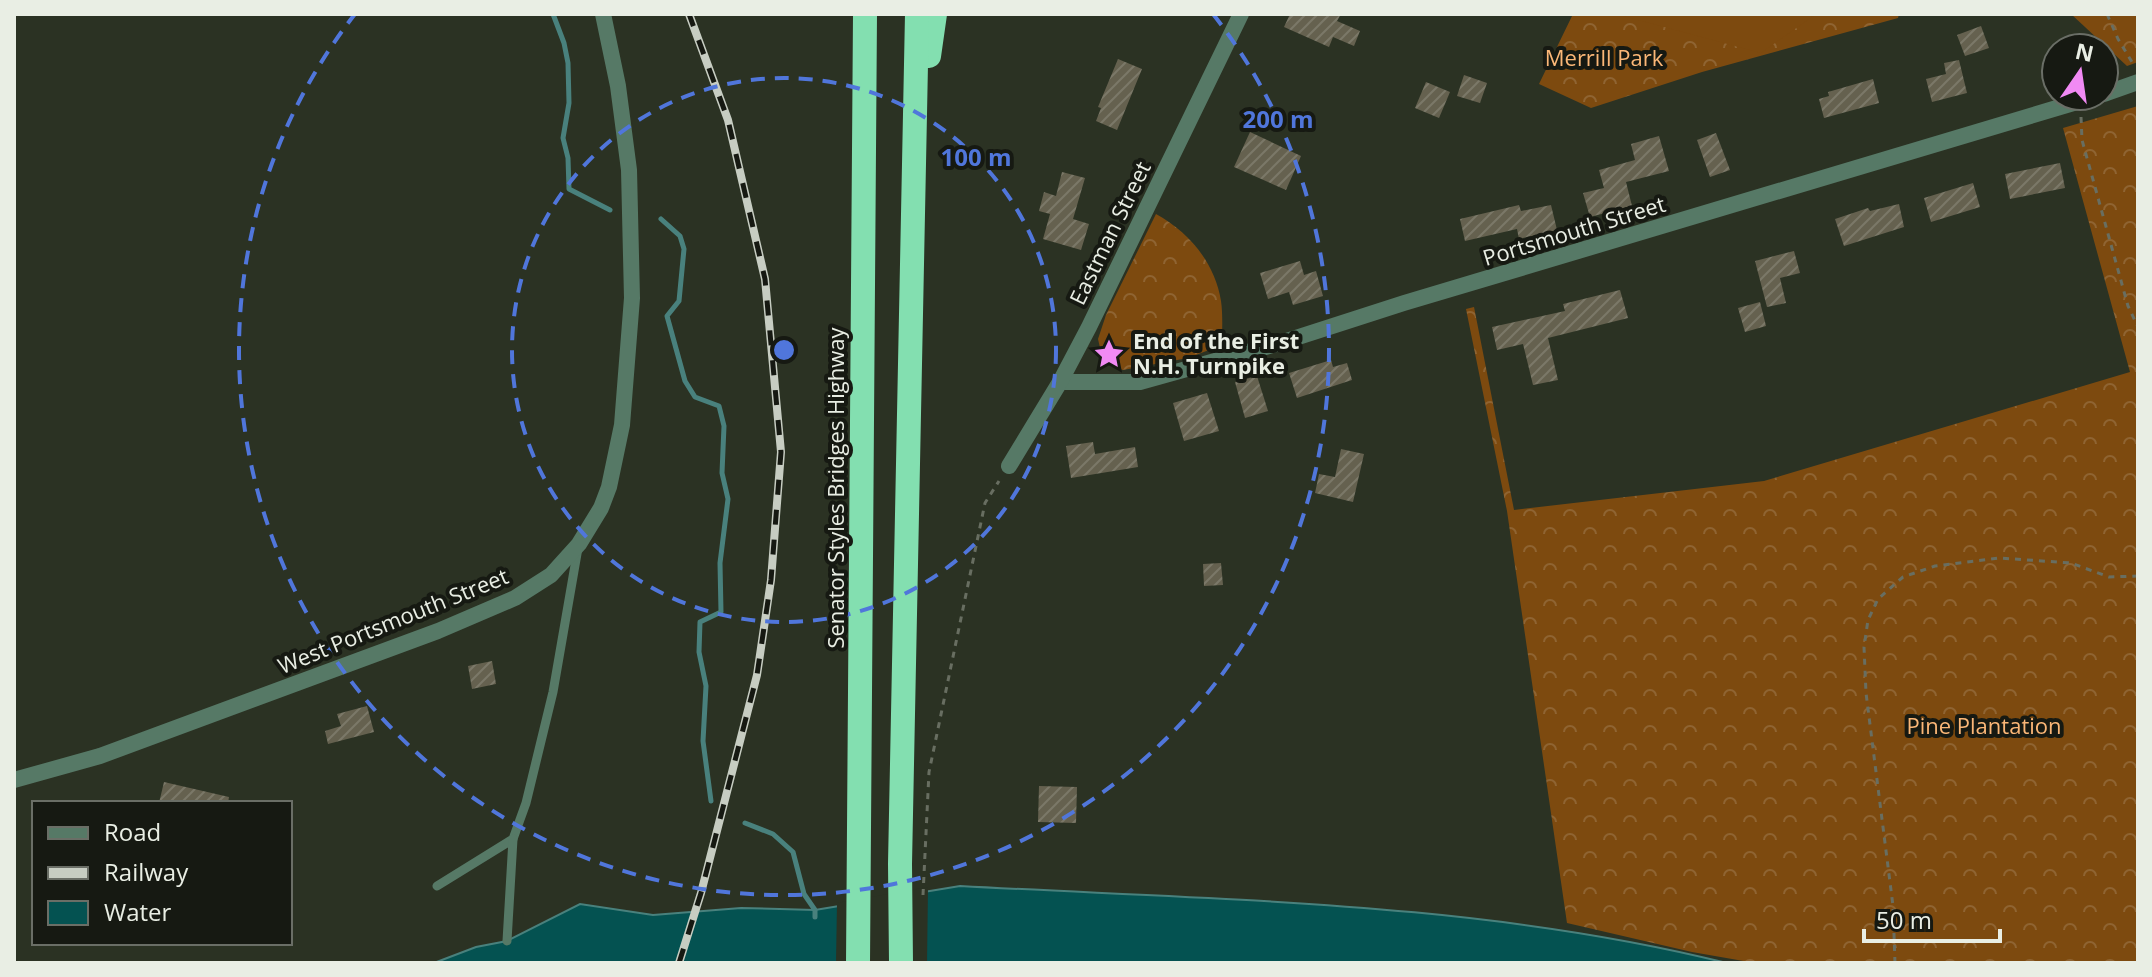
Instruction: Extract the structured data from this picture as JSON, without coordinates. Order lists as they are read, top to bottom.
{
  "streets": {
    "highway": ["Senator Styles Bridges Highway"],
    "street": ["Portsmouth Street", "Eastman Street", "West Portsmouth Street"]
  },
  "crossings": [
    ["Portsmouth Street", "Eastman Street"]
  ],
  "parks": ["Merrill Park", "Pine Plantation"],
  "places": {
    "place": ["End of the First N.H. Turnpike"]
  },
  "legend": ["Road", "Railway", "Water"],
  "scale_bar": "50 m",
  "north": "top",
  "rings": ["200 m", "100 m"]
}
